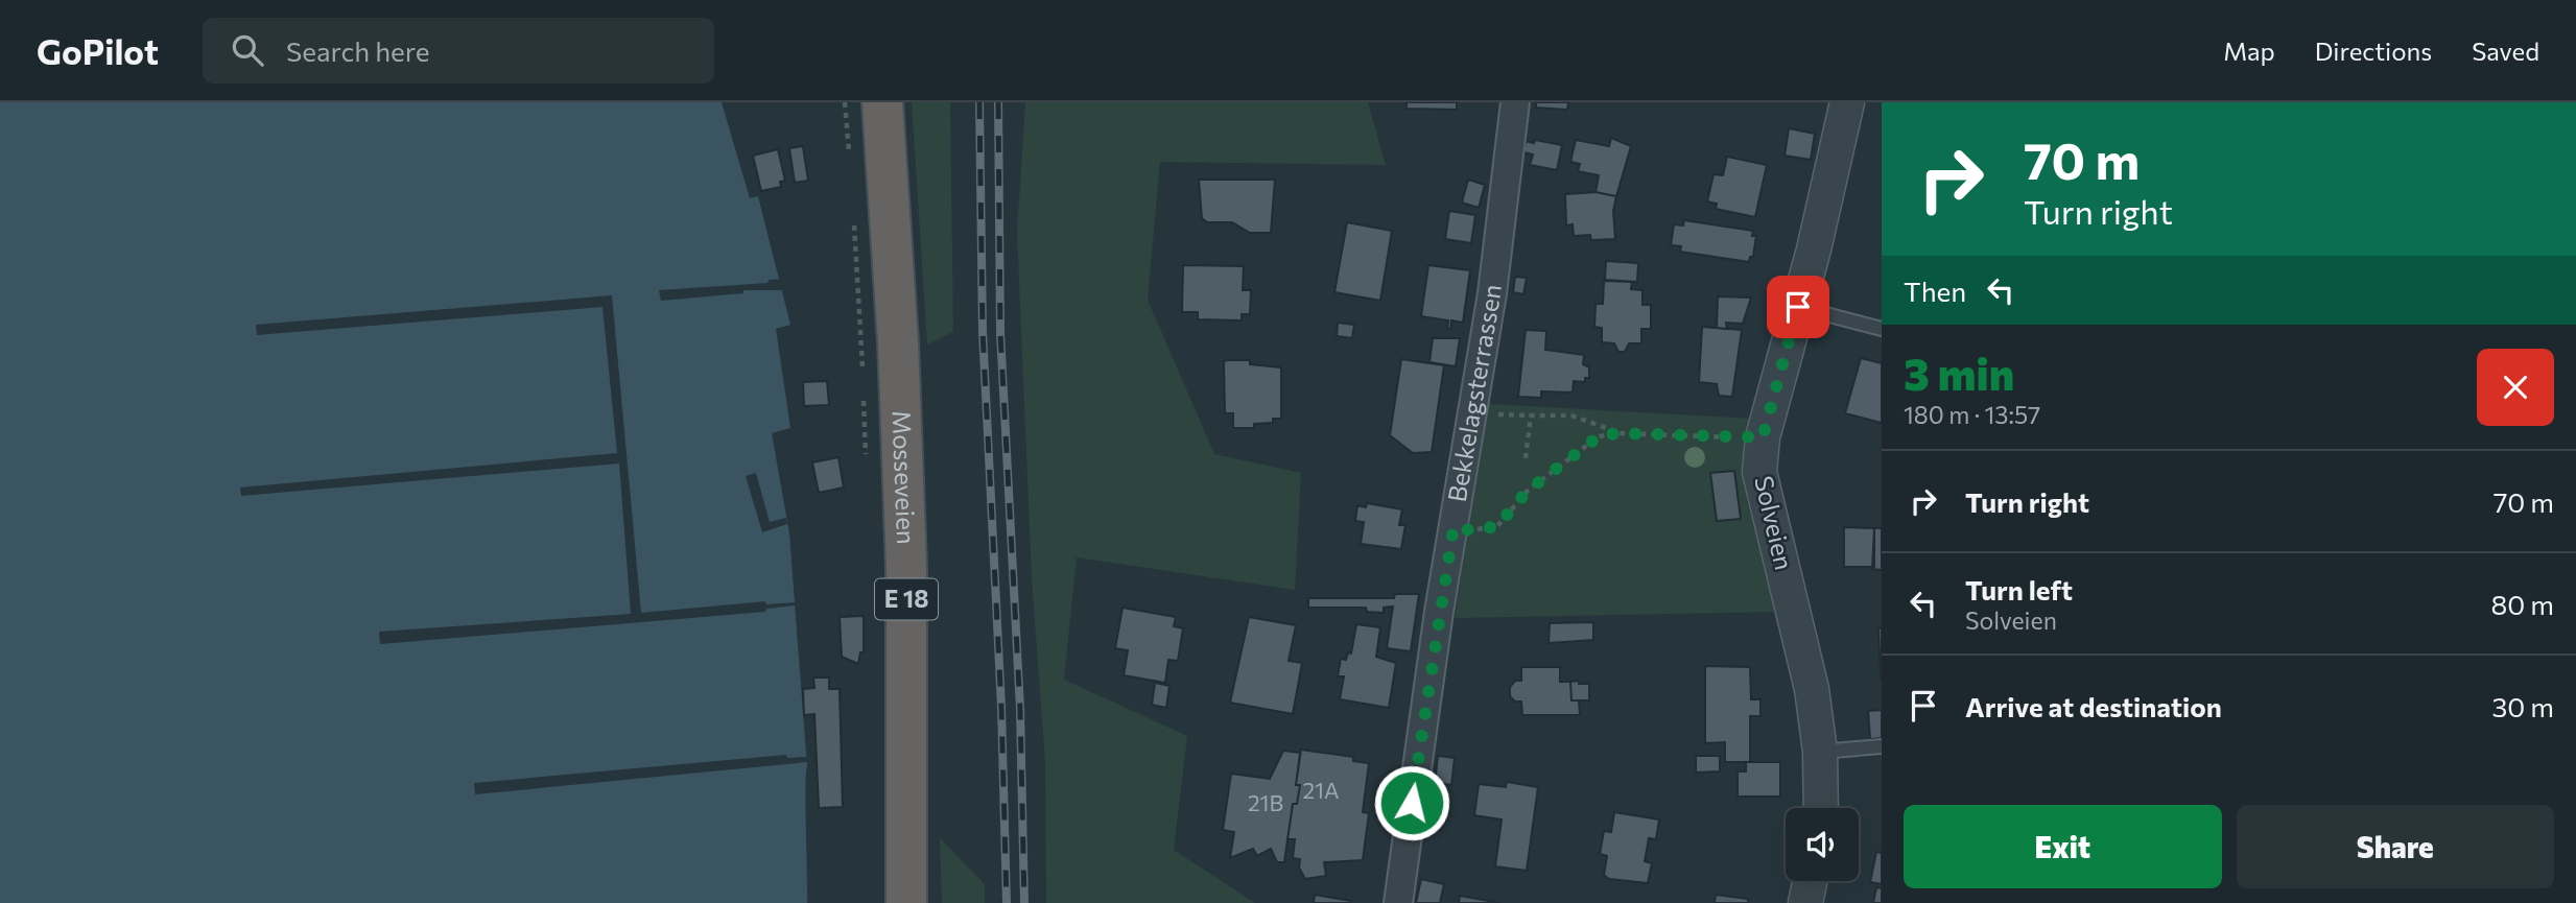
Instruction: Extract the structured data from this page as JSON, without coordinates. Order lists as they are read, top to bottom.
{
  "streets": {
    "highway": ["Mosseveien", "E 18"],
    "street": ["Bekkelagsterrassen", "Solveien"]
  },
  "house_numbers": ["21A", "21B"],
  "page": {
    "header": "GoPilot",
    "search": "Search here",
    "nav": ["Map", "Directions", "Saved"],
    "turn": ["70 m", "Turn right"],
    "then": "Then",
    "heading": ["3 min", "180 m · 13:57"],
    "list": [
      {
        "name": "Turn right",
        "value": "70 m"
      },
      {
        "name": "Turn left",
        "note": "Solveien",
        "value": "80 m"
      },
      {
        "name": "Arrive at destination",
        "value": "30 m"
      }
    ],
    "buttons": ["Exit", "Share"]
  }
}
